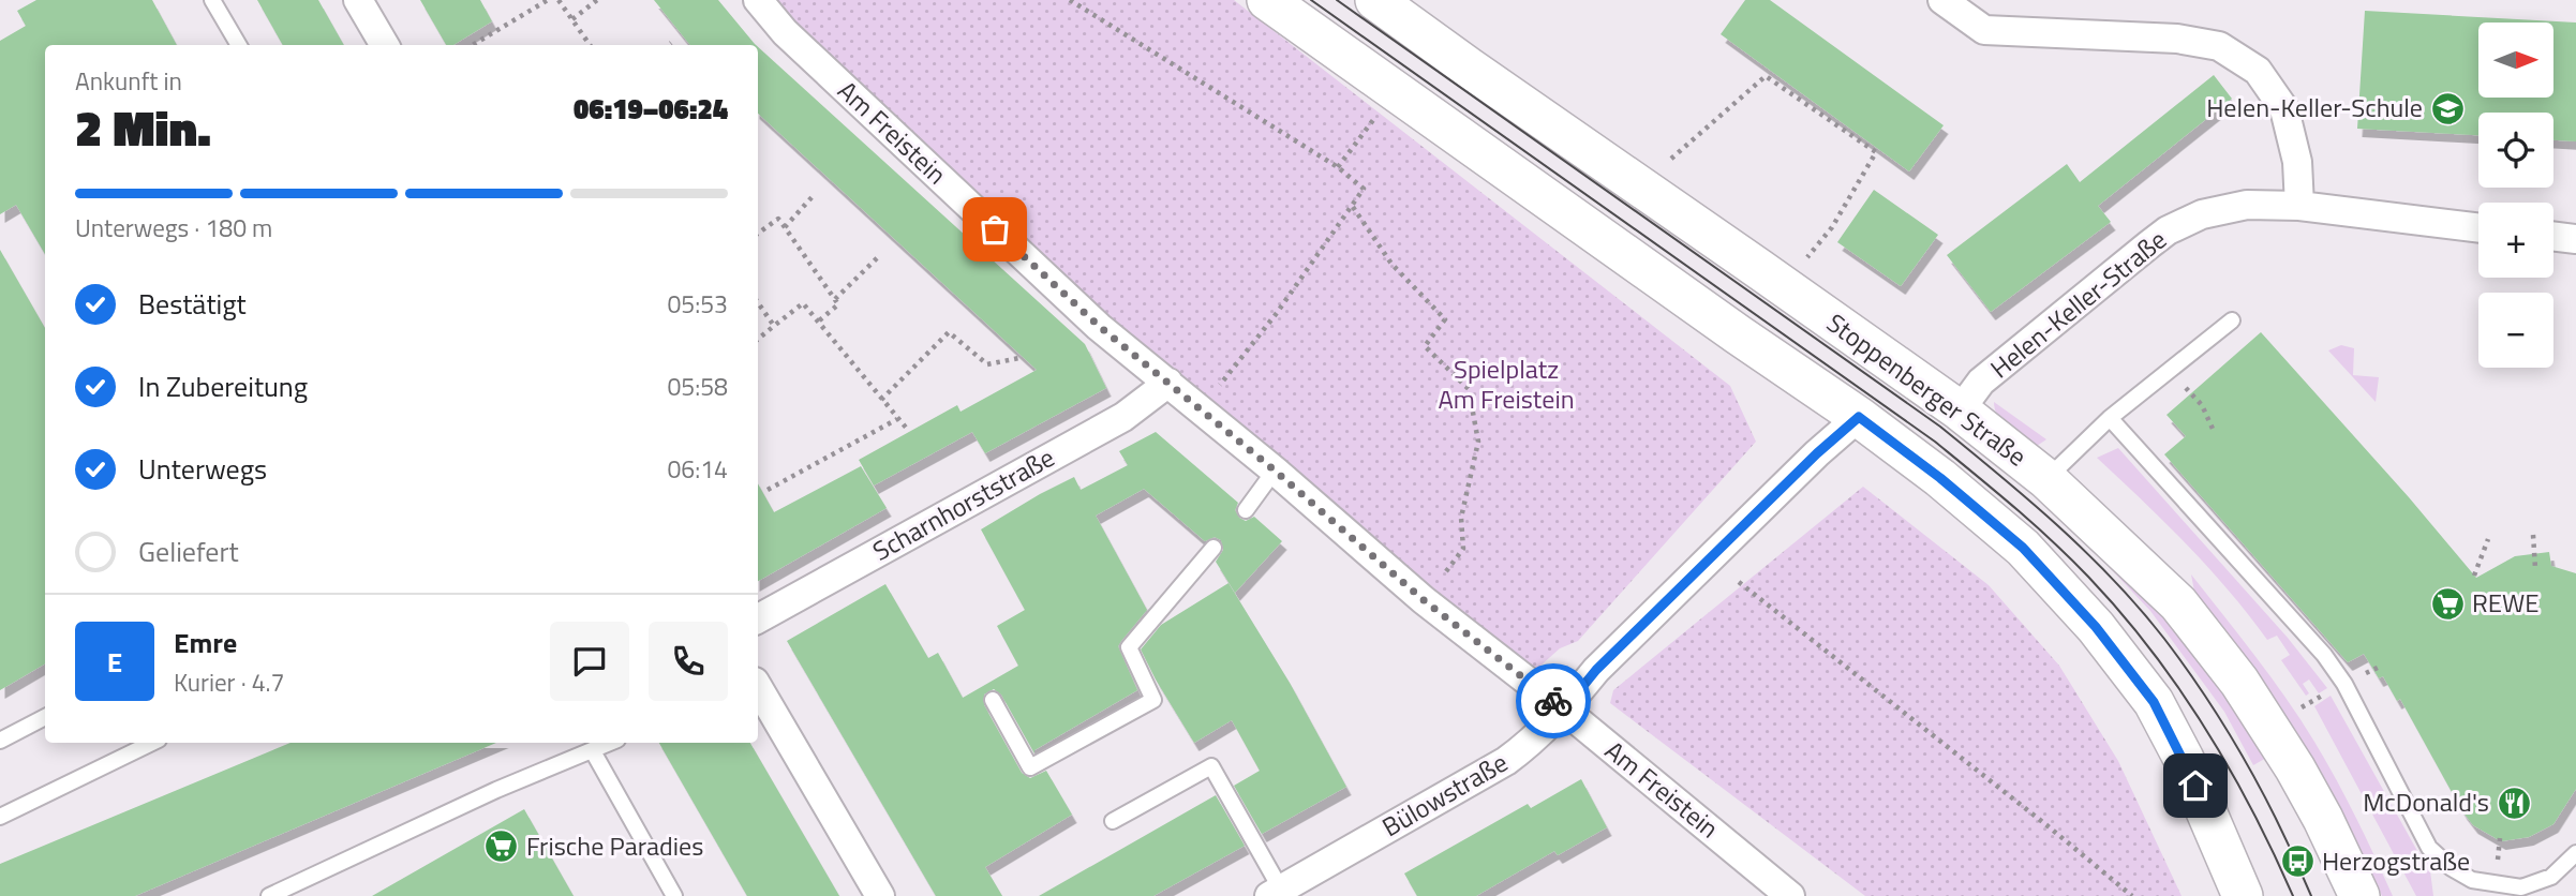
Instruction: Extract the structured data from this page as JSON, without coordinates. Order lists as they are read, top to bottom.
{
  "streets": {
    "main road": ["Stoppenberger Straße"],
    "street": [
      "Am Freistein",
      "Helen-Keller-Straße",
      "Scharnhorststraße",
      "Bülowstraße"
    ]
  },
  "crossings": [
    ["Am Freistein", "Scharnhorststraße"],
    ["Am Freistein", "Bülowstraße"],
    ["Helen-Keller-Straße", "Stoppenberger Straße"]
  ],
  "parks": ["Spielplatz Am Freistein"],
  "places": {
    "school or university": ["Helen-Keller-Schule"],
    "supermarket": ["REWE", "Frische Paradies"],
    "restaurant": ["McDonald's"],
    "bus stop": ["Herzogstraße"]
  },
  "north": "right",
  "page": {
    "map_buttons": ["+", "−"],
    "heading": ["2 Min.", "Ankunft in", "06:19–06:24"],
    "panel": ["Emre", "Kurier · 4.7"],
    "bar": "Unterwegs · 180 m",
    "list": [
      ["Bestätigt", "05:53"],
      ["In Zubereitung", "05:58"],
      ["Unterwegs", "06:14"],
      "Geliefert"
    ],
    "round": "E"
  }
}
